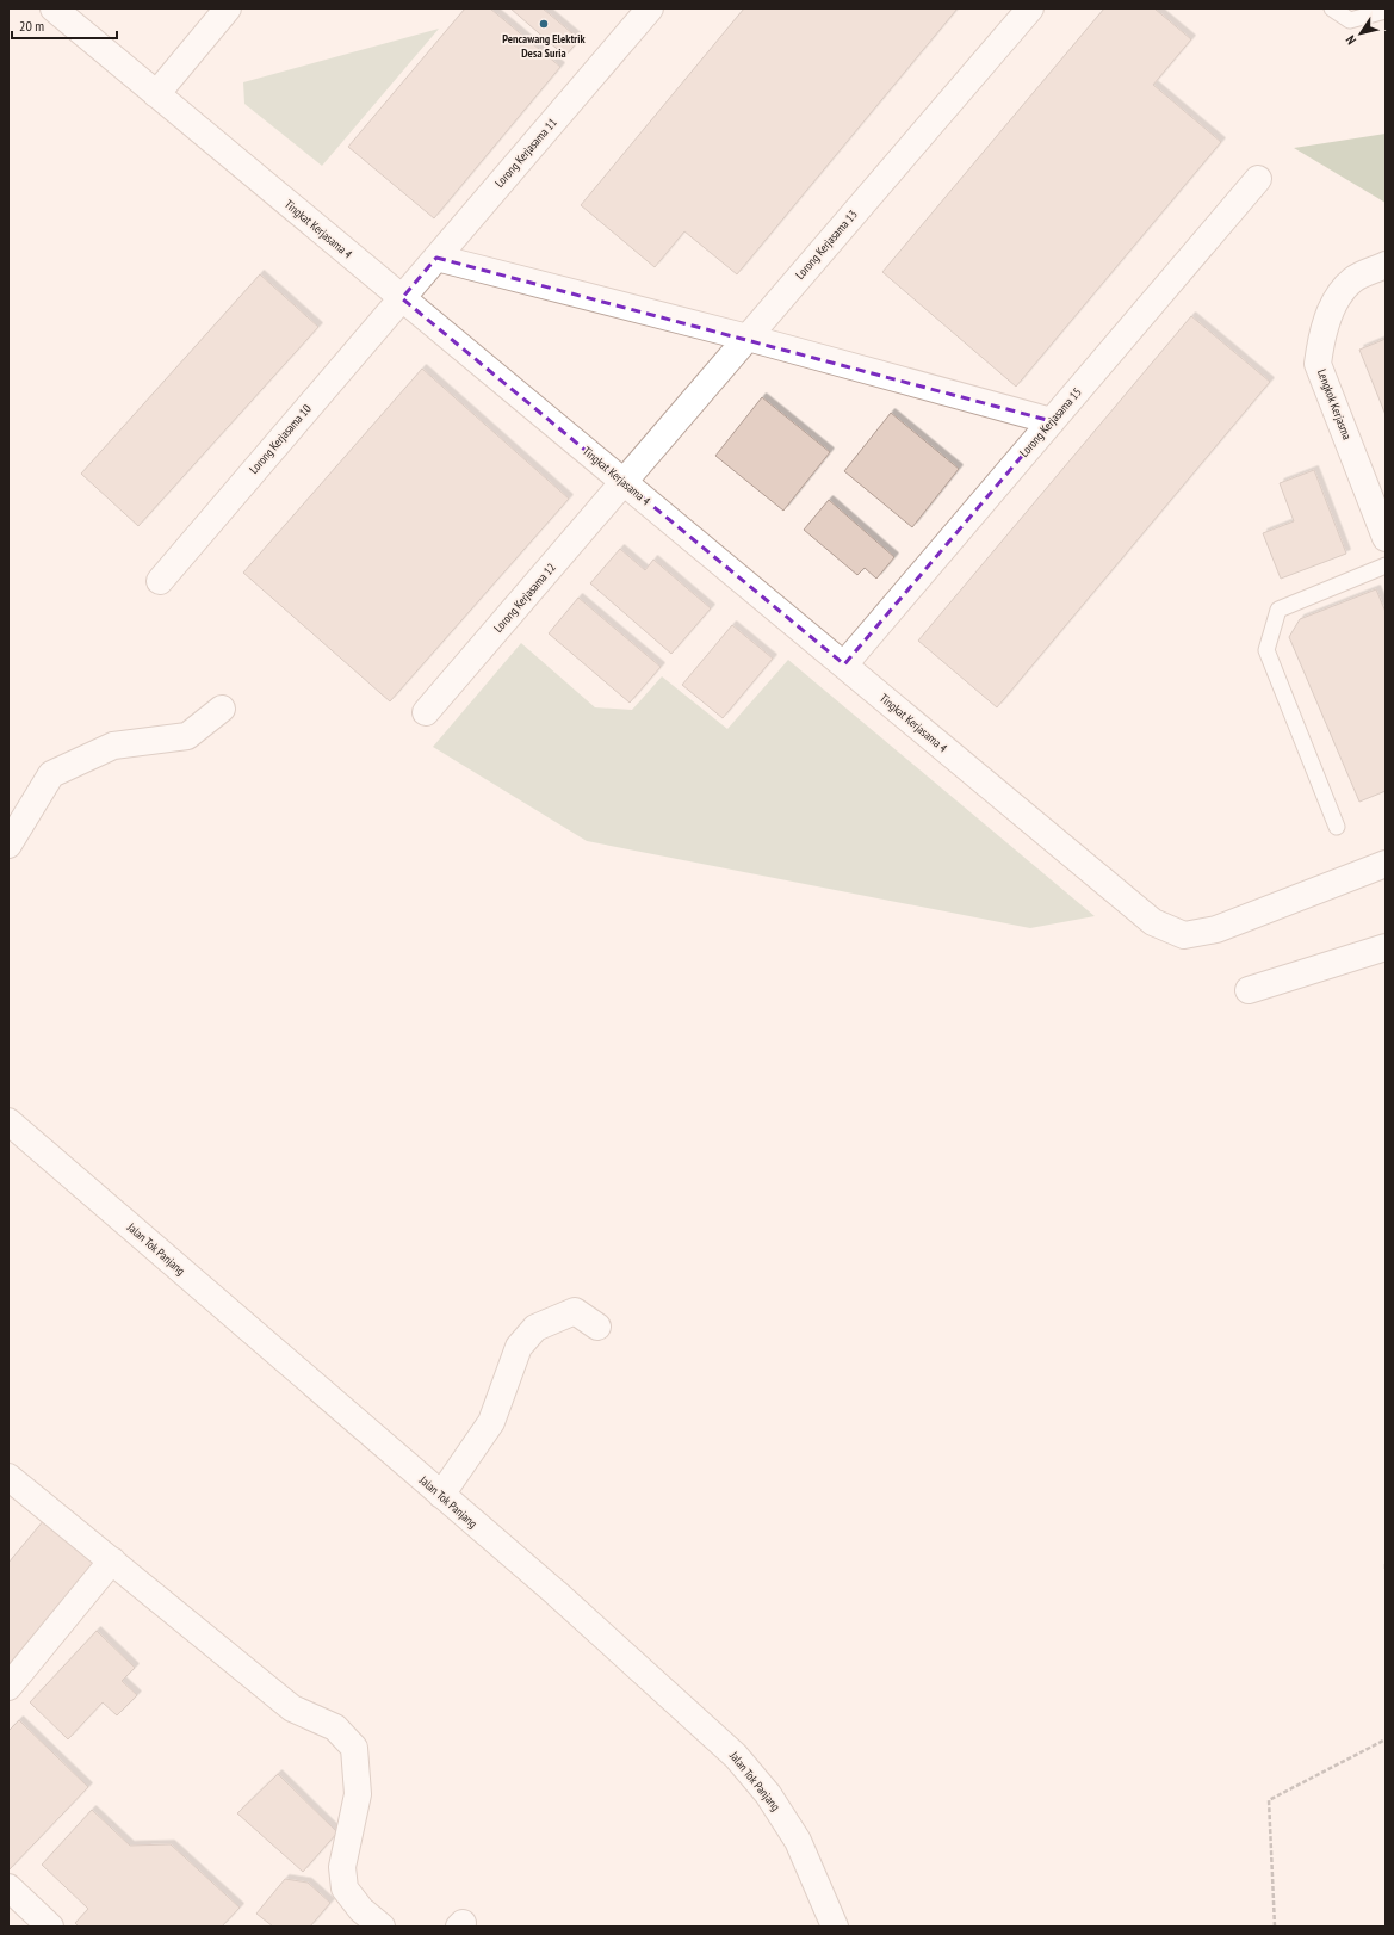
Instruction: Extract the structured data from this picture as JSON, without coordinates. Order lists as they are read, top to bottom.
{
  "streets": {
    "street": [
      "Lorong Kerjasama 11",
      "Tingkat Kerjasama 4",
      "Lorong Kerjasama 13",
      "Lengkok Kerjasma",
      "Lorong Kerjasama 15",
      "Lorong Kerjasama 10",
      "Lorong Kerjasama 12",
      "Jalan Tok Panjang"
    ]
  },
  "crossings": [
    ["Lorong Kerjasama 11", "Tingkat Kerjasama 4"],
    ["Lorong Kerjasama 11", "Lorong Kerjasama 10"],
    ["Tingkat Kerjasama 4", "Lorong Kerjasama 13"],
    ["Tingkat Kerjasama 4", "Lorong Kerjasama 15"],
    ["Tingkat Kerjasama 4", "Lorong Kerjasama 10"],
    ["Tingkat Kerjasama 4", "Lorong Kerjasama 12"],
    ["Lorong Kerjasama 13", "Lorong Kerjasama 12"]
  ],
  "places": ["Pencawang Elektrik Desa Suria"],
  "scale_bar": "20 m",
  "north": "bottom left"
}
